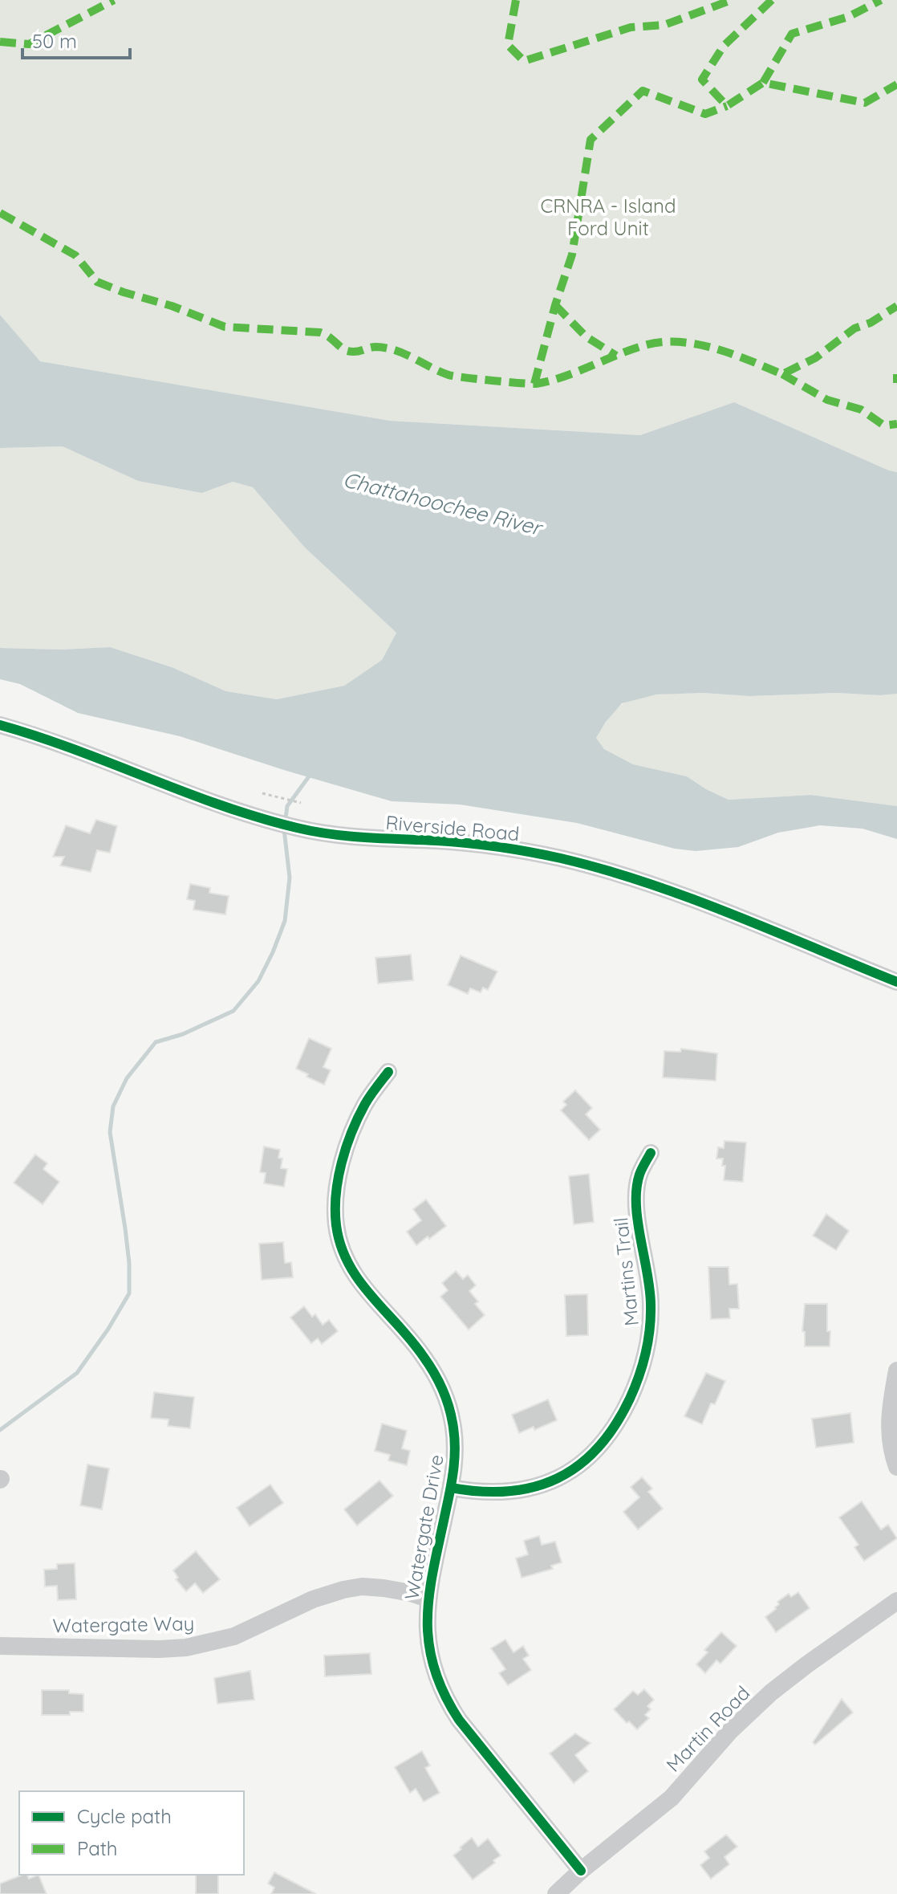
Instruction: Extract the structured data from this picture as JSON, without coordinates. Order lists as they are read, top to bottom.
{
  "streets": {
    "street": [
      "Riverside Road",
      "Martins Trail",
      "Watergate Drive",
      "Watergate Way",
      "Martin Road"
    ]
  },
  "crossings": [
    ["Martins Trail", "Watergate Drive"],
    ["Watergate Drive", "Watergate Way"],
    ["Watergate Drive", "Martin Road"]
  ],
  "water": ["Chattahoochee River"],
  "parks": ["CRNRA - Island Ford Unit"],
  "legend": ["Cycle path", "Path"],
  "scale_bar": "50 m"
}
